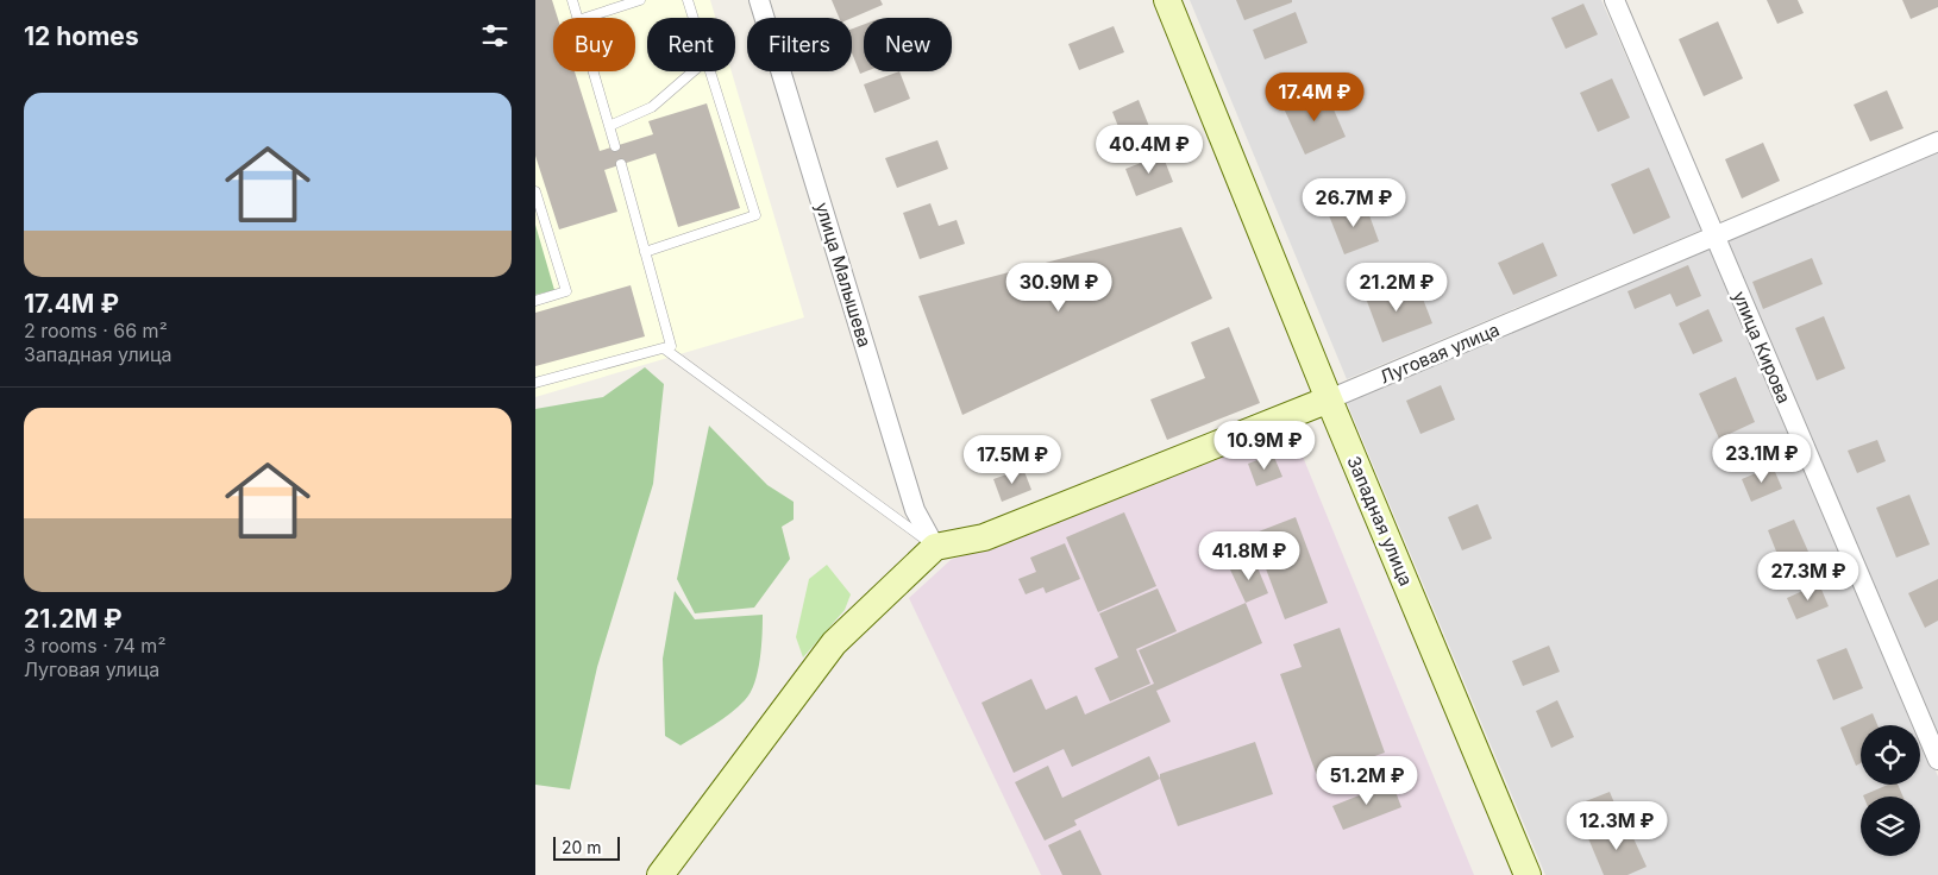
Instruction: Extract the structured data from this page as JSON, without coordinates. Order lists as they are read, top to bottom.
{
  "streets": {
    "street": [
      "улица Малышева",
      "улица Кирова",
      "Луговая улица",
      "Западная улица"
    ]
  },
  "crossings": [
    ["улица Малышева", "Луговая улица"],
    ["улица Кирова", "Луговая улица"],
    ["Луговая улица", "Западная улица"]
  ],
  "scale_bar": "20 m",
  "page": {
    "heading": "12 homes",
    "chip": [
      "Buy",
      "Rent",
      "Filters",
      "New"
    ],
    "list": [
      {
        "name": "17.4M ₽",
        "note": "2 rooms · 66 m² · Западная улица"
      },
      {
        "name": "21.2M ₽",
        "note": "3 rooms · 74 m² · Луговая улица"
      }
    ],
    "price": [
      "17.4M ₽",
      "40.4M ₽",
      "26.7M ₽",
      "30.9M ₽",
      "21.2M ₽",
      "10.9M ₽",
      "23.1M ₽",
      "17.5M ₽",
      "41.8M ₽",
      "27.3M ₽",
      "51.2M ₽",
      "12.3M ₽"
    ],
    "scale": "20 m"
  }
}
